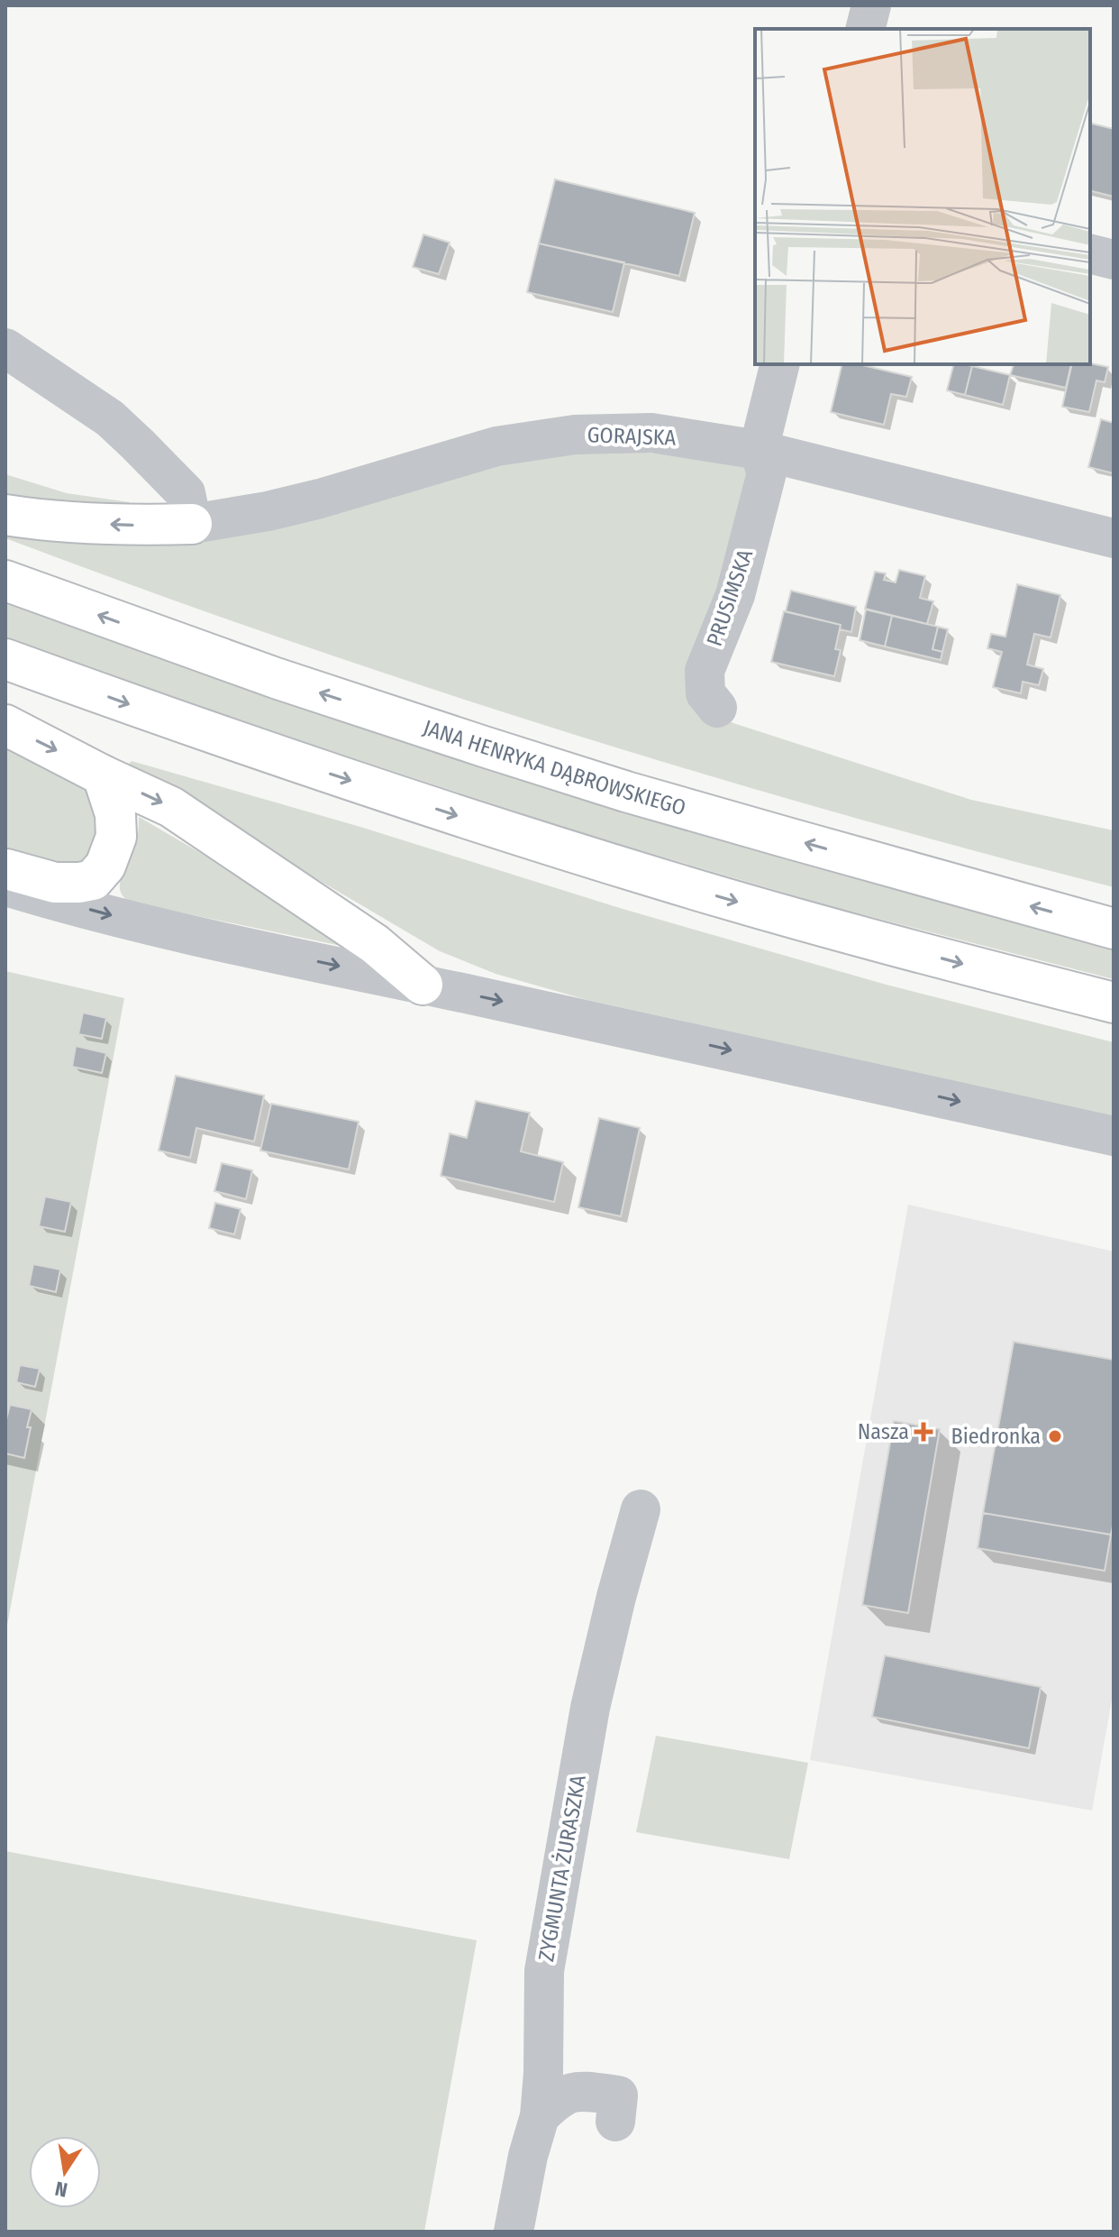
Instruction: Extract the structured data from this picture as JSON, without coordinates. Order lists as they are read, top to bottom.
{
  "streets": {
    "main road": ["JANA HENRYKA DĄBROWSKIEGO"],
    "street": ["GORAJSKA", "PRUSIMSKA", "ZYGMUNTA ŻURASZKA"]
  },
  "crossings": [
    ["GORAJSKA", "PRUSIMSKA"]
  ],
  "places": {
    "health": ["Nasza"],
    "other": ["Biedronka"]
  },
  "north": "bottom"
}
